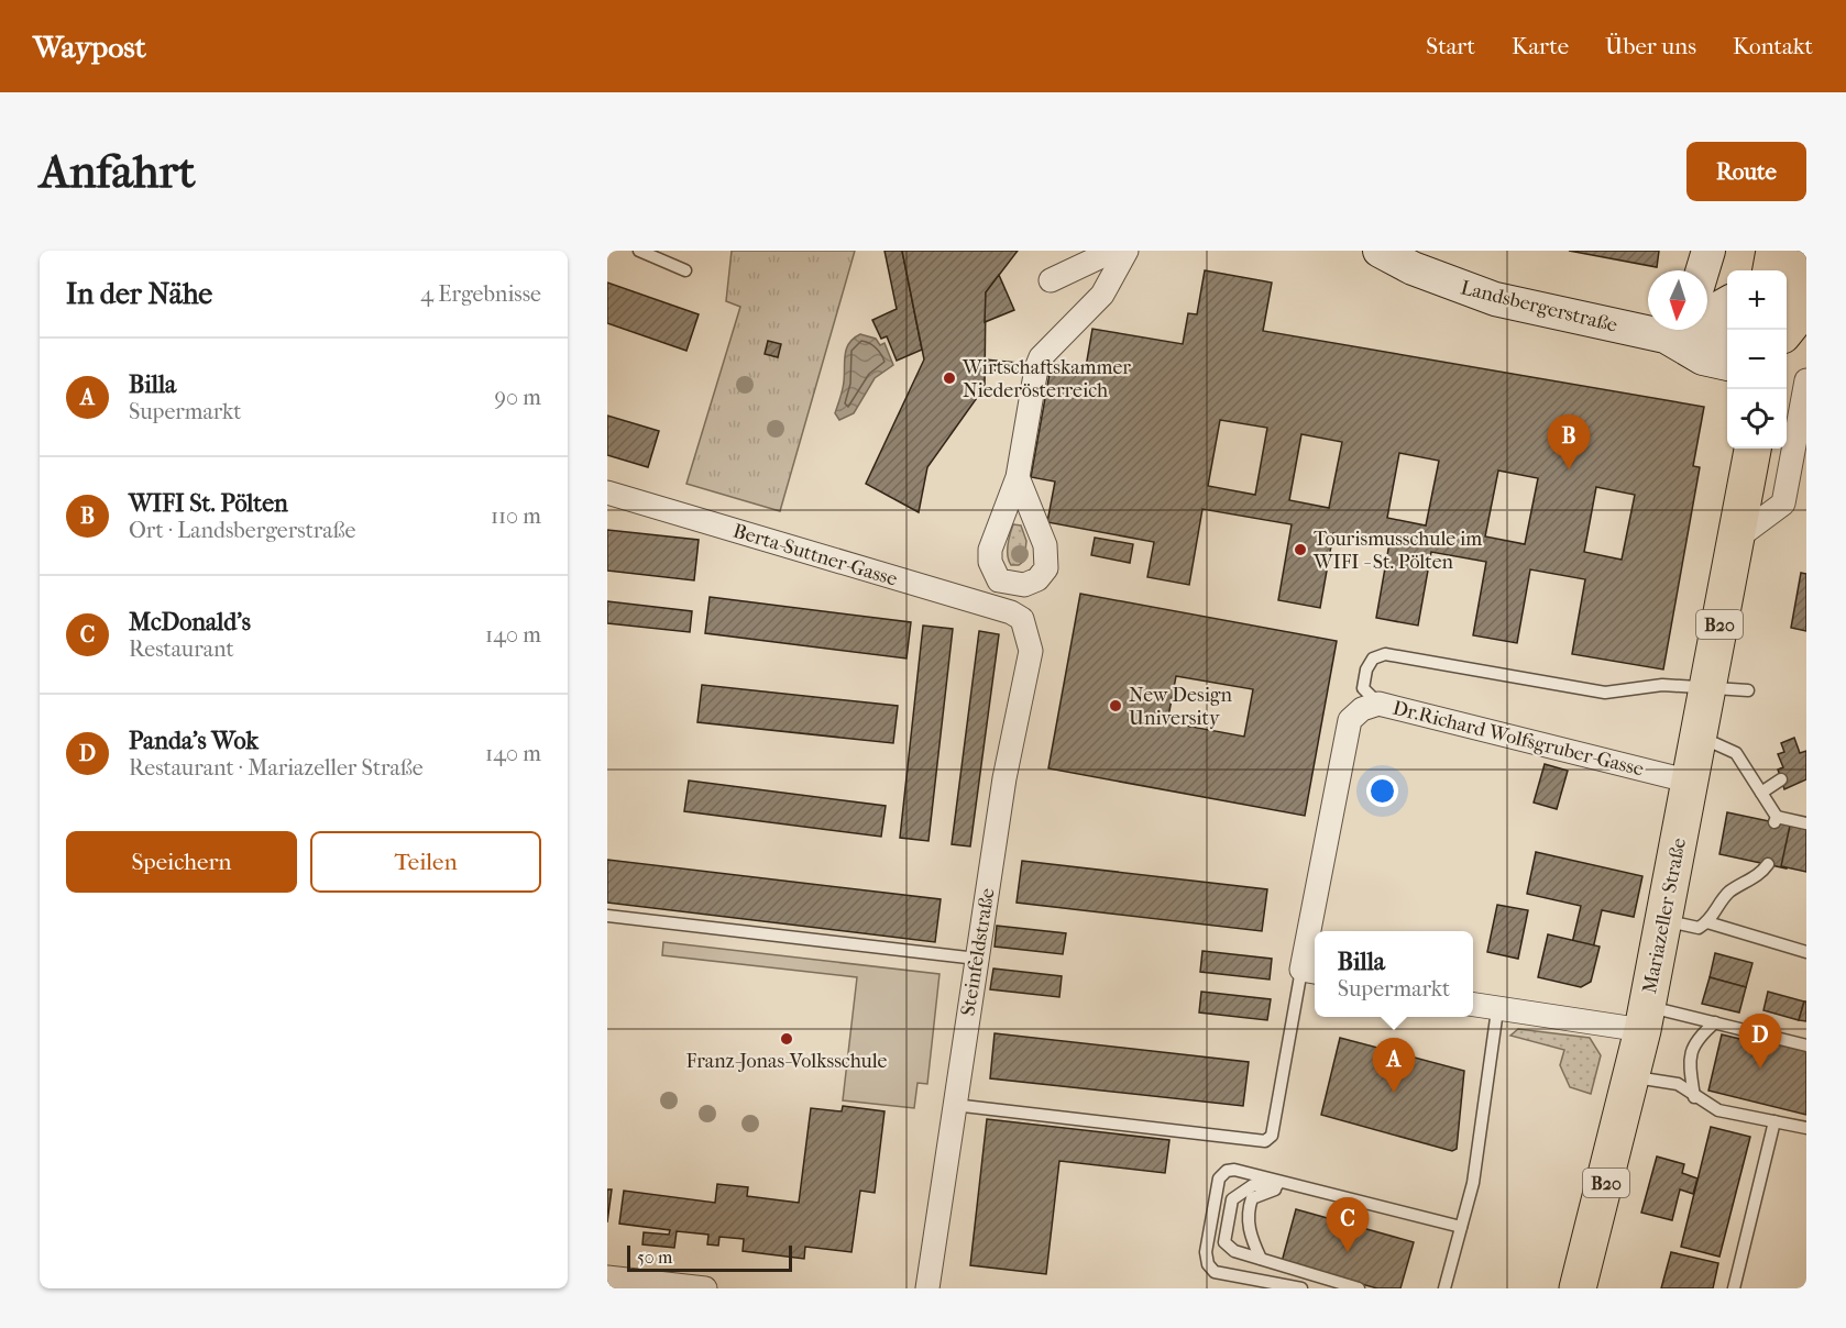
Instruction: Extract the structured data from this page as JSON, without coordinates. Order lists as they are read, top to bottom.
{
  "streets": {
    "main road": ["B20", "Mariazeller Straße"],
    "street": [
      "Landsbergerstraße",
      "Berta-Suttner-Gasse",
      "Dr.Richard Wolfsgruber-Gasse",
      "Steinfeldstraße"
    ]
  },
  "crossings": [
    ["Berta-Suttner-Gasse", "Steinfeldstraße"],
    ["Dr.Richard Wolfsgruber-Gasse", "Mariazeller Straße"]
  ],
  "places": [
    "Wirtschaftskammer Niederösterreich",
    "Tourismusschule im WIFI - St. Pölten",
    "New Design University",
    "Franz-Jonas-Volksschule"
  ],
  "scale_bar": "50 m",
  "north": "bottom",
  "page": {
    "header": "Waypost",
    "nav": [
      "Start",
      "Karte",
      "Über uns",
      "Kontakt"
    ],
    "buttons": [
      "Route",
      ["Speichern", "Teilen"]
    ],
    "title": "Anfahrt",
    "heading": ["In der Nähe", "4 Ergebnisse"],
    "map_buttons": ["+", "−"],
    "list": [
      {
        "mark": "A",
        "name": "Billa",
        "note": "Supermarkt",
        "value": "90 m"
      },
      {
        "mark": "B",
        "name": "WIFI St. Pölten",
        "note": "Ort · Landsbergerstraße",
        "value": "110 m"
      },
      {
        "mark": "C",
        "name": "McDonald's",
        "note": "Restaurant",
        "value": "140 m"
      },
      {
        "mark": "D",
        "name": "Panda's Wok",
        "note": "Restaurant · Mariazeller Straße",
        "value": "140 m"
      }
    ],
    "pins": [
      "B",
      "D",
      "A",
      "C"
    ],
    "popup": ["Billa", "Supermarkt"],
    "scale": "50 m"
  }
}
